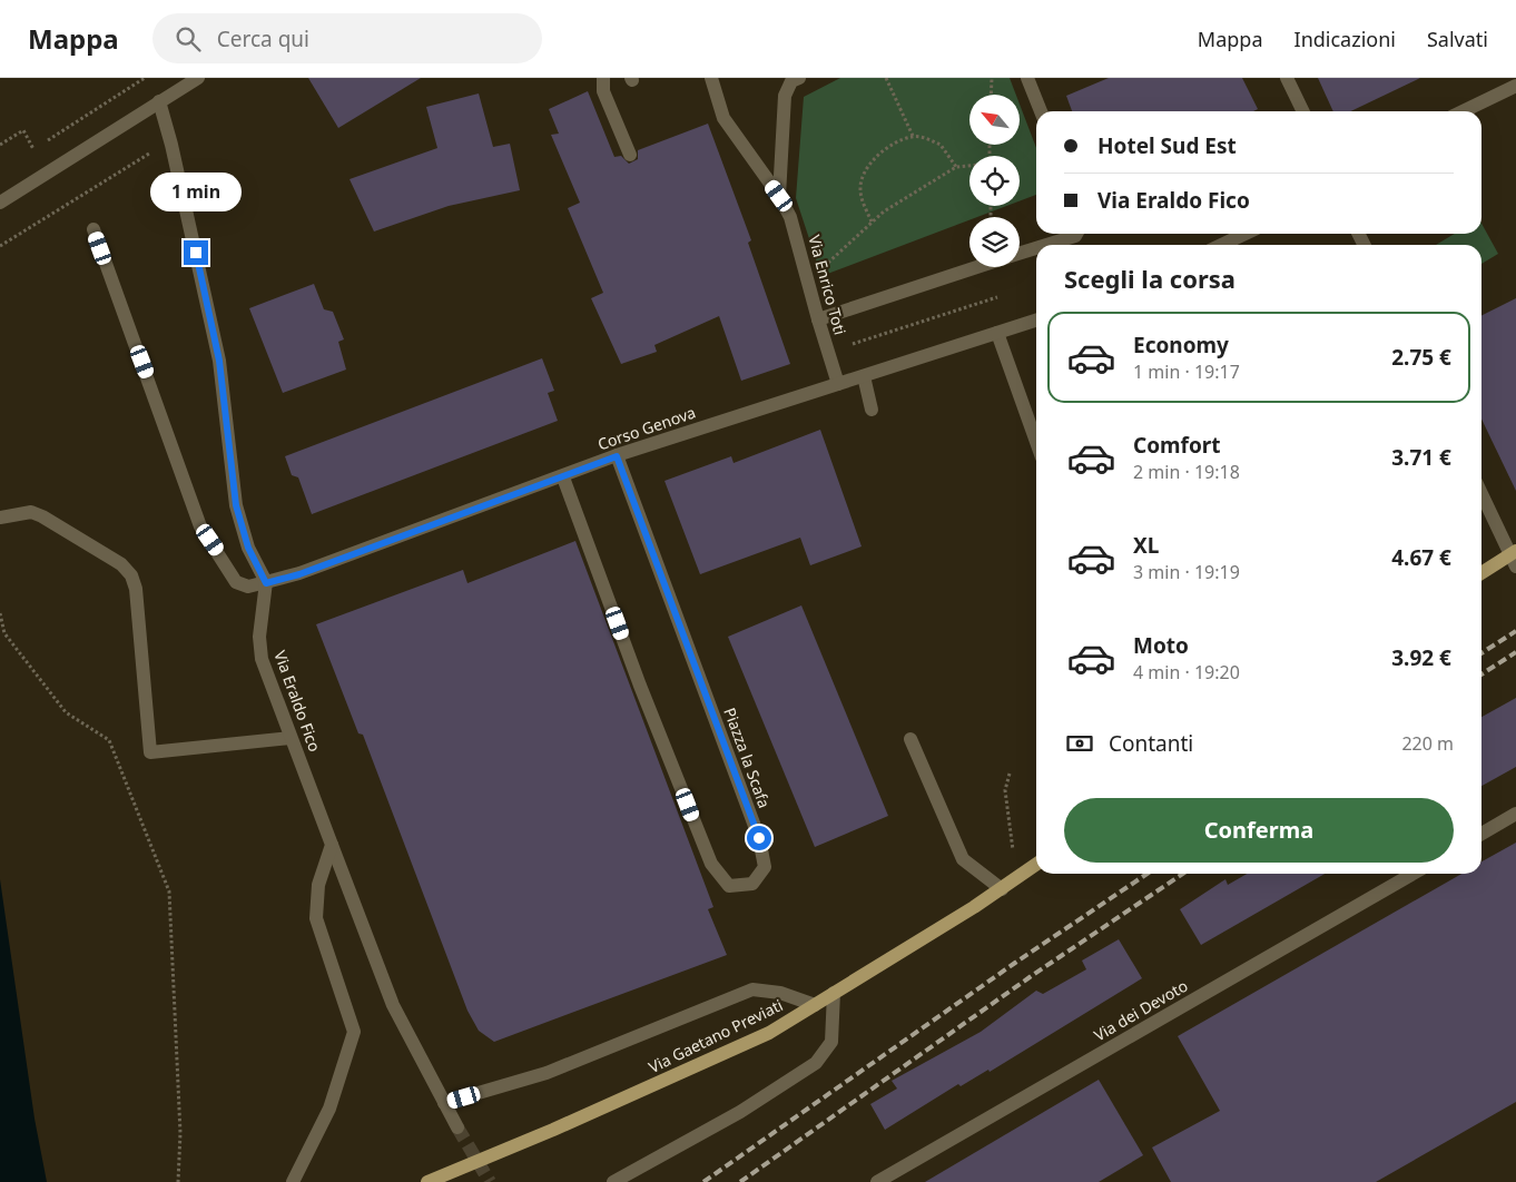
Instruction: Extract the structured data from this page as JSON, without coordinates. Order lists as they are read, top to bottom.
{
  "streets": {
    "main road": ["Via Gaetano Previati"],
    "street": [
      "Via Enrico Toti",
      "Corso Genova",
      "Via Eraldo Fico",
      "Piazza la Scafa",
      "Via dei Devoto"
    ]
  },
  "crossings": [
    ["Via Enrico Toti", "Corso Genova"],
    ["Corso Genova", "Via Eraldo Fico"],
    ["Corso Genova", "Piazza la Scafa"]
  ],
  "north": "top left",
  "page": {
    "header": "Mappa",
    "search": "Cerca qui",
    "nav": ["Mappa", "Indicazioni", "Salvati"],
    "banner": ["Hotel Sud Est", "Via Eraldo Fico"],
    "bubble": "1 min",
    "heading": "Scegli la corsa",
    "list": [
      {
        "name": "Economy",
        "note": "1 min · 19:17",
        "value": "2.75 €"
      },
      {
        "name": "Comfort",
        "note": "2 min · 19:18",
        "value": "3.71 €"
      },
      {
        "name": "XL",
        "note": "3 min · 19:19",
        "value": "4.67 €"
      },
      {
        "name": "Moto",
        "note": "4 min · 19:20",
        "value": "3.92 €"
      }
    ],
    "pay": ["Contanti", "220 m"],
    "buttons": "Conferma"
  }
}
